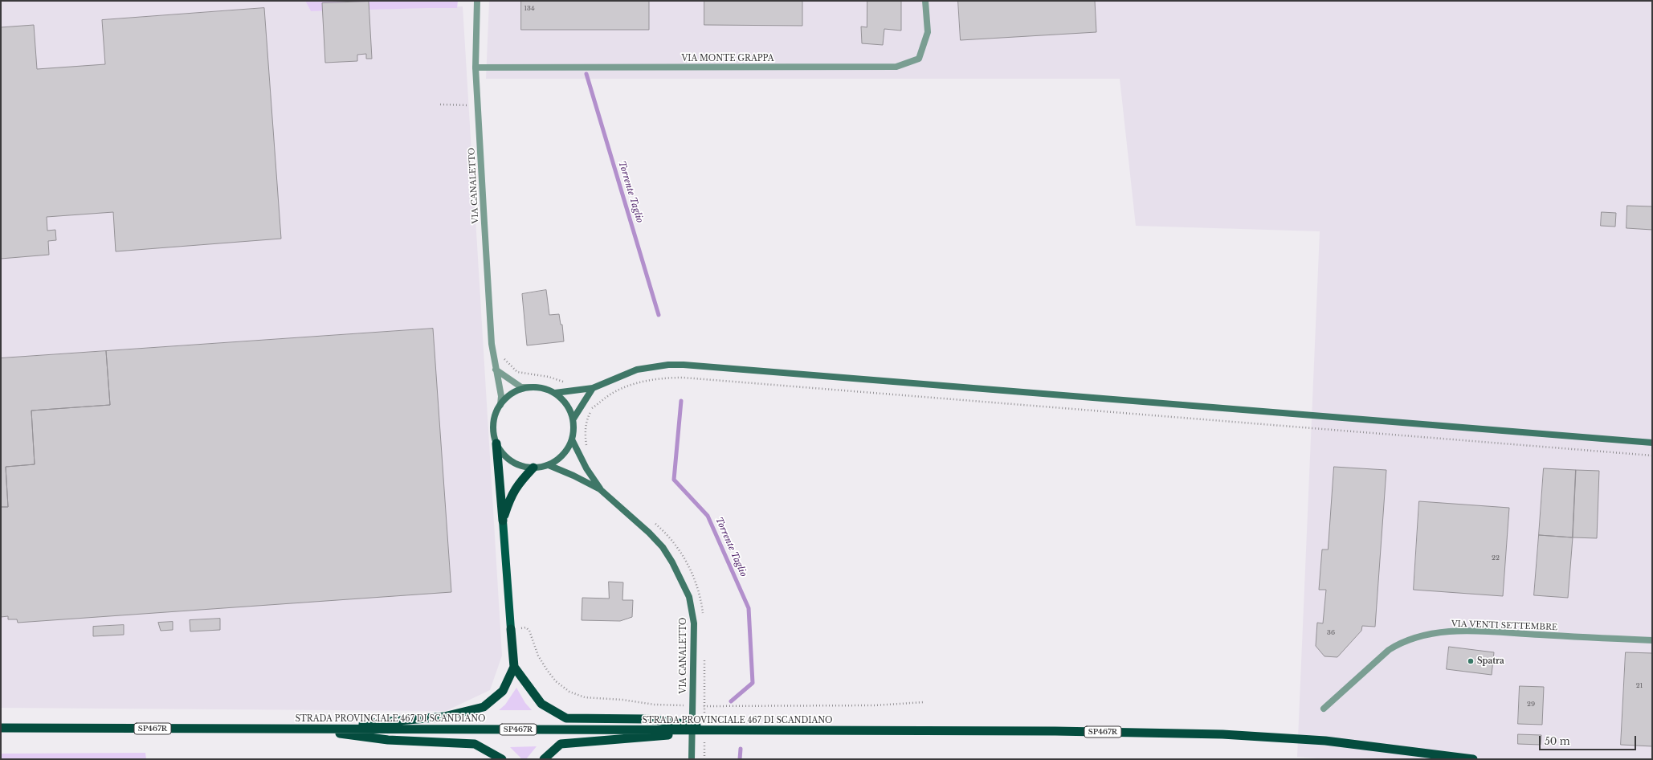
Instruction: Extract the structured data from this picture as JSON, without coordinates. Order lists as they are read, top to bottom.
{
  "streets": {
    "highway": ["STRADA PROVINCIALE 467 DI SCANDIANO", "SP467R"],
    "main road": ["VIA CANALETTO"],
    "street": ["VIA MONTE GRAPPA", "VIA VENTI SETTEMBRE"]
  },
  "crossings": [
    ["VIA MONTE GRAPPA", "VIA CANALETTO"]
  ],
  "water": ["Torrente Taglio"],
  "places": ["Spatra"],
  "house_numbers": [
    "134",
    "22",
    "36",
    "21",
    "29"
  ],
  "scale_bar": "50 m"
}
